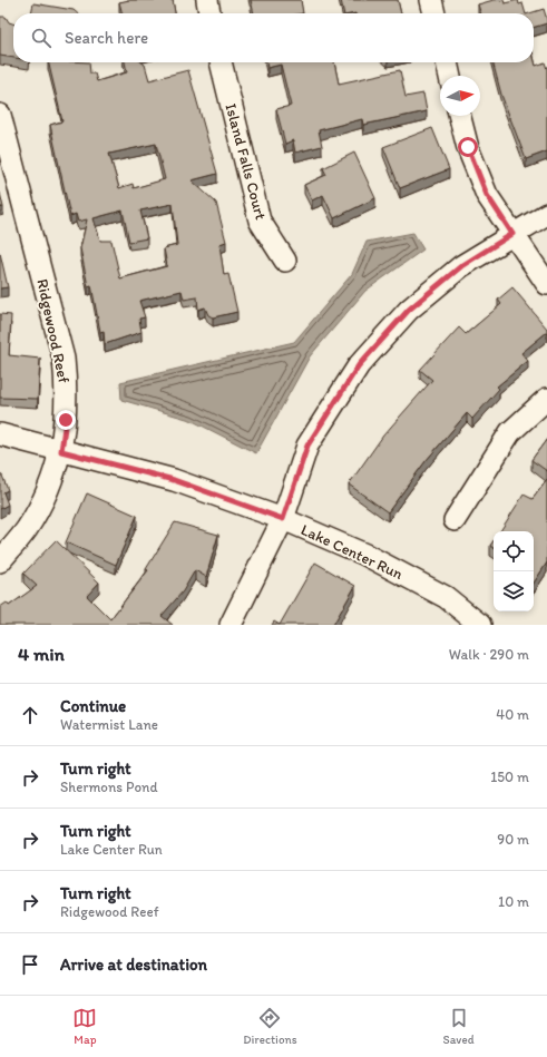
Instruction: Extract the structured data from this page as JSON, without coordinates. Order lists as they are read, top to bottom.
{
  "streets": {
    "street": ["Island Falls Court", "Ridgewood Reef", "Lake Center Run"]
  },
  "crossings": [
    ["Ridgewood Reef", "Lake Center Run"]
  ],
  "north": "right",
  "page": {
    "search": "Search here",
    "heading": ["4 min", "Walk · 290 m"],
    "list": [
      ["Continue", "Watermist Lane", "40 m"],
      ["Turn right", "Shermons Pond", "150 m"],
      ["Turn right", "Lake Center Run", "90 m"],
      ["Turn right", "Ridgewood Reef", "10 m"],
      "Arrive at destination"
    ],
    "nav": ["Map", "Directions", "Saved"]
  }
}
